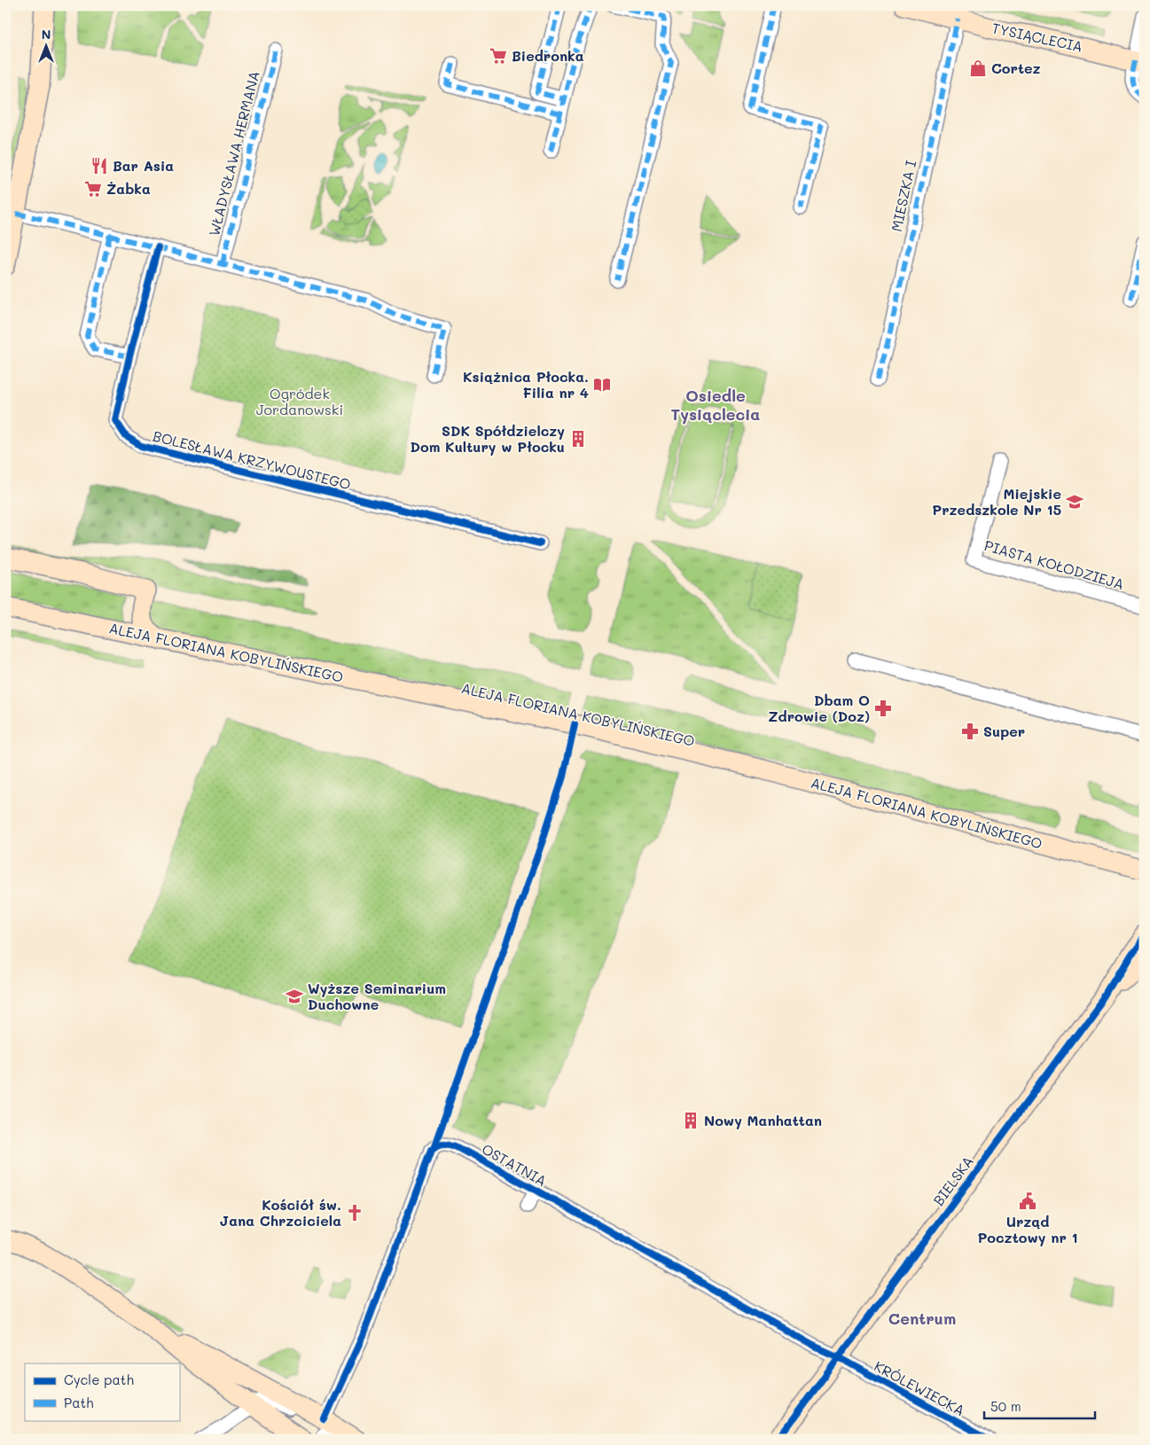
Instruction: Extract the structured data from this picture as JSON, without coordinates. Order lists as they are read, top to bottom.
{
  "streets": {
    "street": [
      "TYSIĄCLECIA",
      "WŁADYSŁAWA HERMANA",
      "MIESZKA I",
      "BOLESŁAWA KRZYWOUSTEGO",
      "PIASTA KOŁODZIEJA",
      "ALEJA FLORIANA KOBYLIŃSKIEGO",
      "OSTATNIA",
      "BIELSKA",
      "KRÓLEWIECKA"
    ]
  },
  "crossings": [
    ["TYSIĄCLECIA", "MIESZKA I"],
    ["OSTATNIA", "BIELSKA"],
    ["OSTATNIA", "KRÓLEWIECKA"],
    ["BIELSKA", "KRÓLEWIECKA"]
  ],
  "districts": ["Osiedle Tysiąclecia", "Centrum"],
  "parks": ["Ogródek Jordanowski"],
  "places": {
    "supermarket": ["Biedronka", "Żabka"],
    "shop": ["Cortez"],
    "restaurant": ["Bar Asia"],
    "library": ["Książnica Płocka. Filia nr 4"],
    "building": ["SDK Spółdzielczy Dom Kultury w Płocku", "Nowy Manhattan"],
    "school or university": ["Miejskie Przedszkole Nr 15", "Wyższe Seminarium Duchowne"],
    "pharmacy": ["Dbam O Zdrowie (Doz)", "Super"],
    "public building": ["Urząd Pocztowy nr 1"],
    "church": ["Kościół św. Jana Chrzciciela"]
  },
  "legend": ["Cycle path", "Path"],
  "scale_bar": "50 m",
  "north": "top"
}
